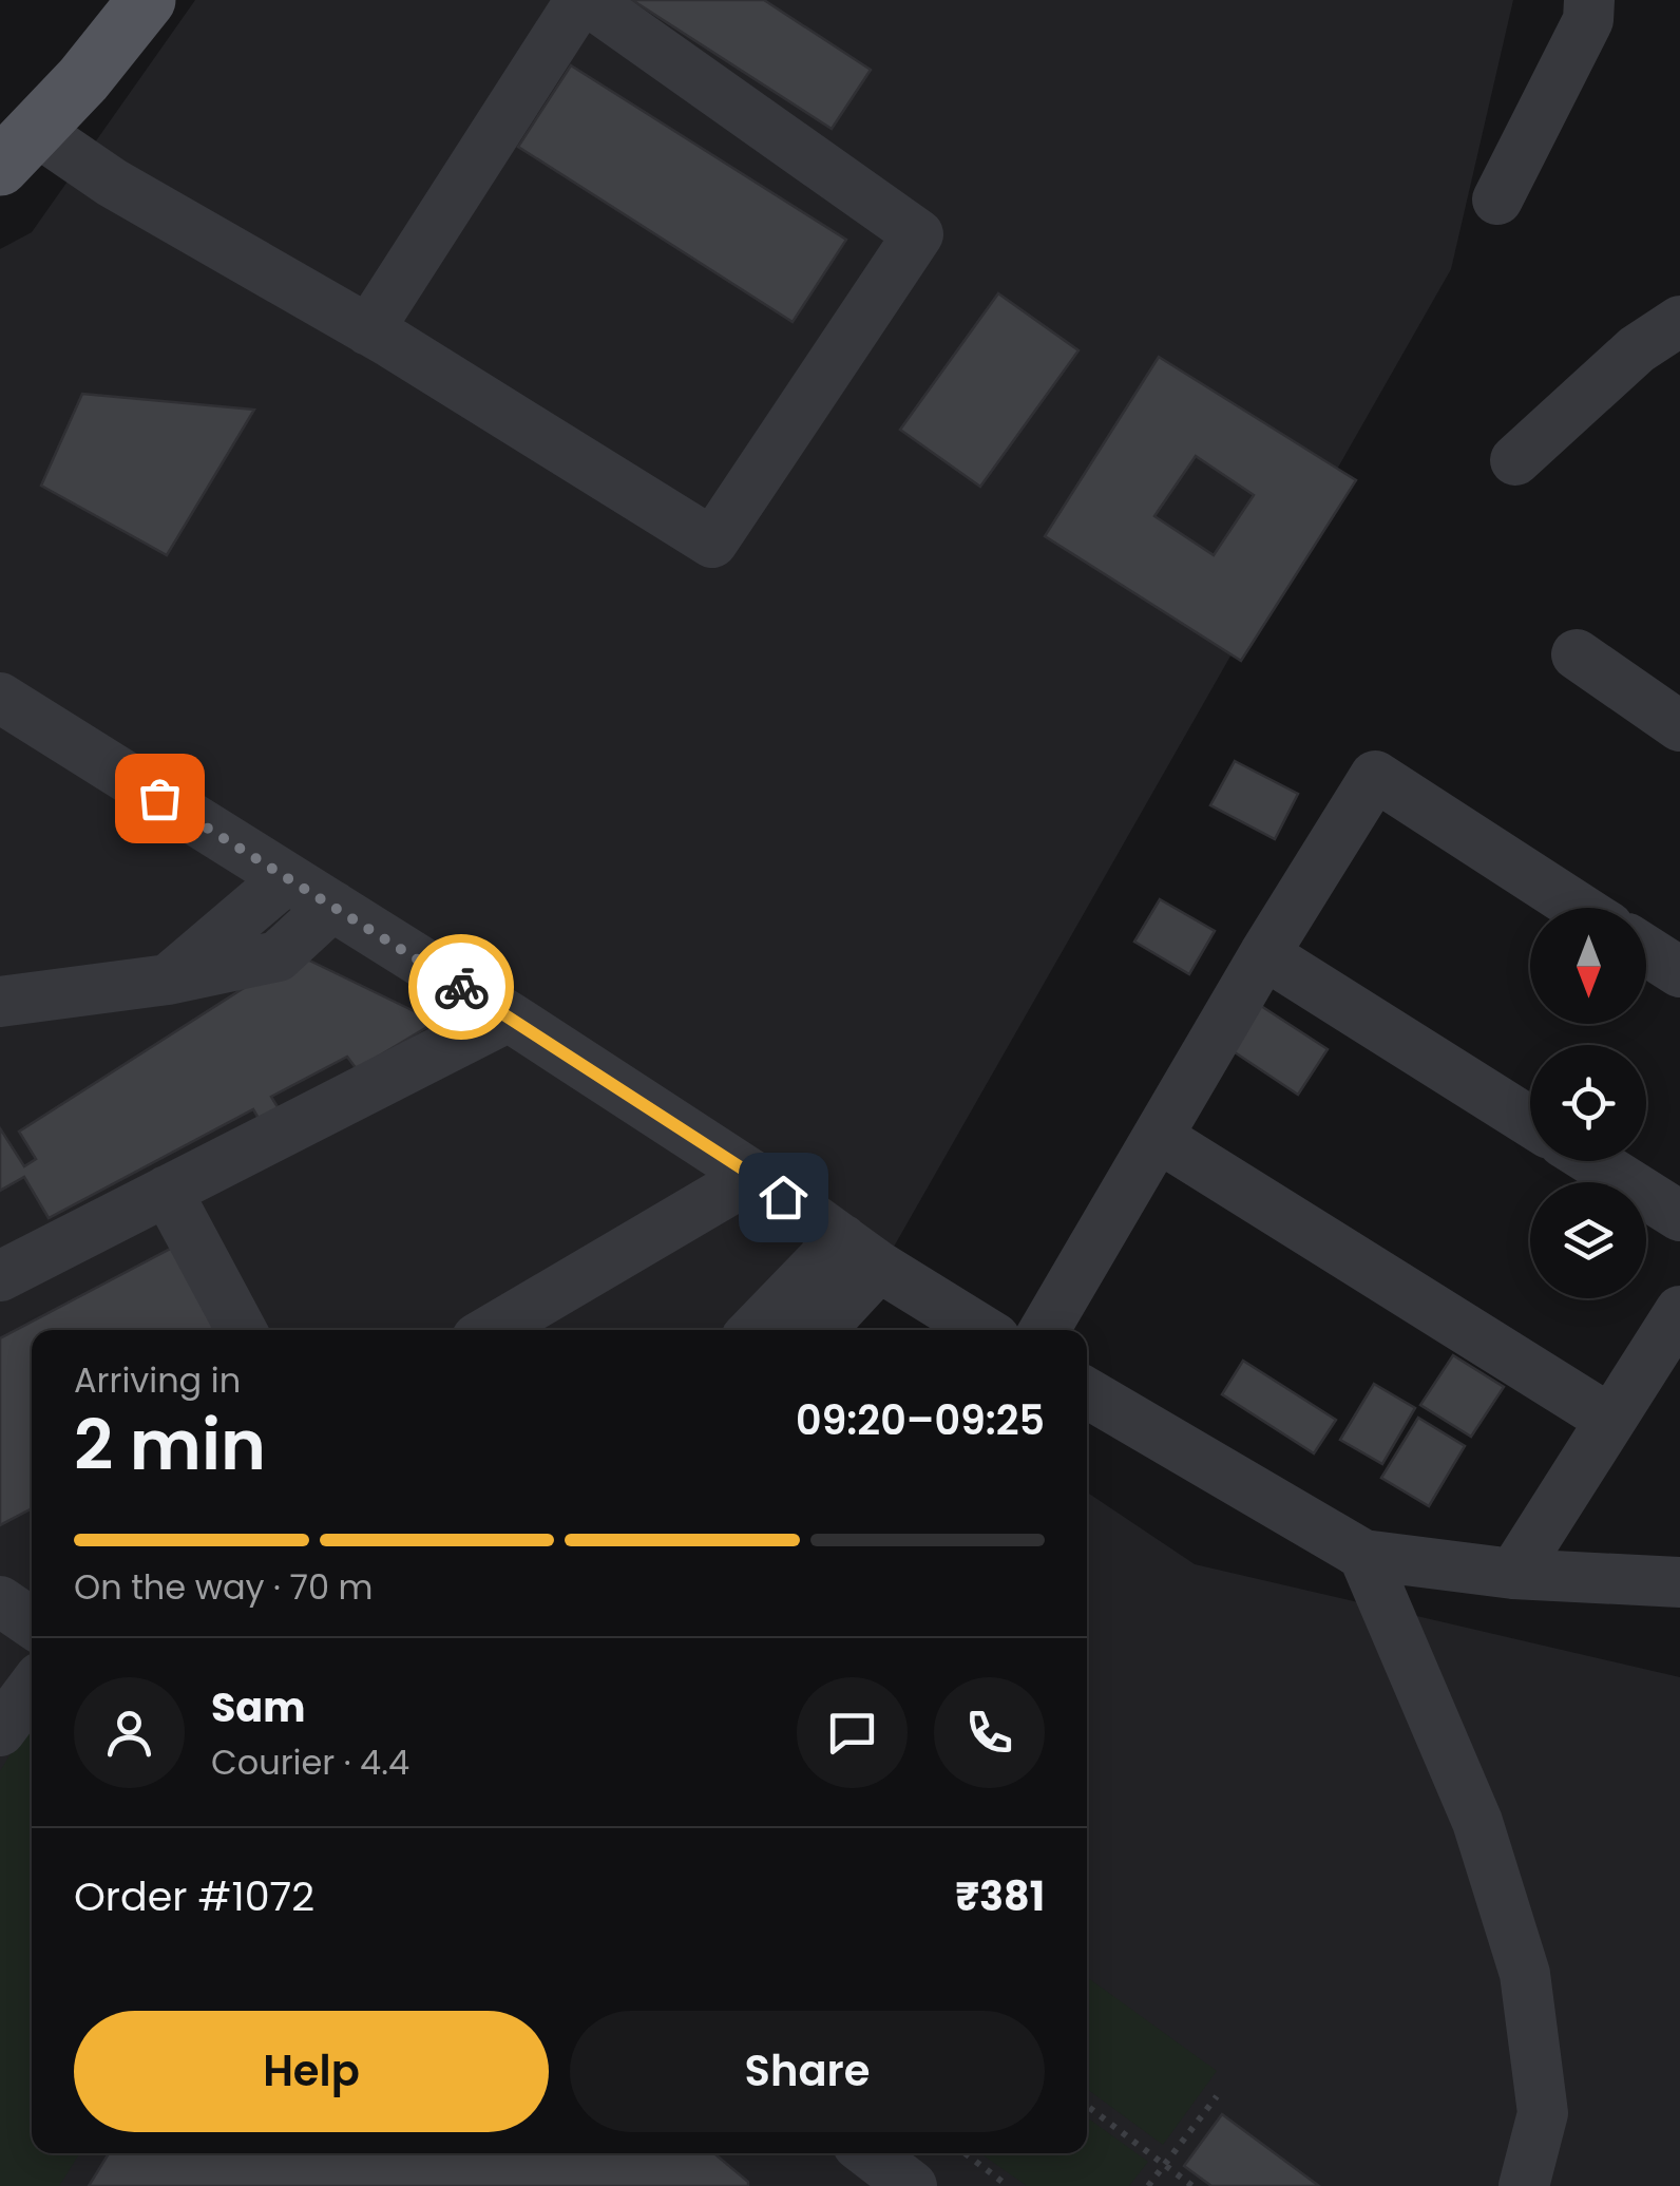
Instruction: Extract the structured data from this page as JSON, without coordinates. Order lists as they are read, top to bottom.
{
  "north": "bottom",
  "page": {
    "heading": ["2 min", "Arriving in", "09:20–09:25"],
    "panel": [
      "Sam",
      "Courier · 4.4",
      "Order #1072",
      "₹381"
    ],
    "bar": "On the way · 70 m",
    "buttons": ["Help", "Share"]
  }
}
